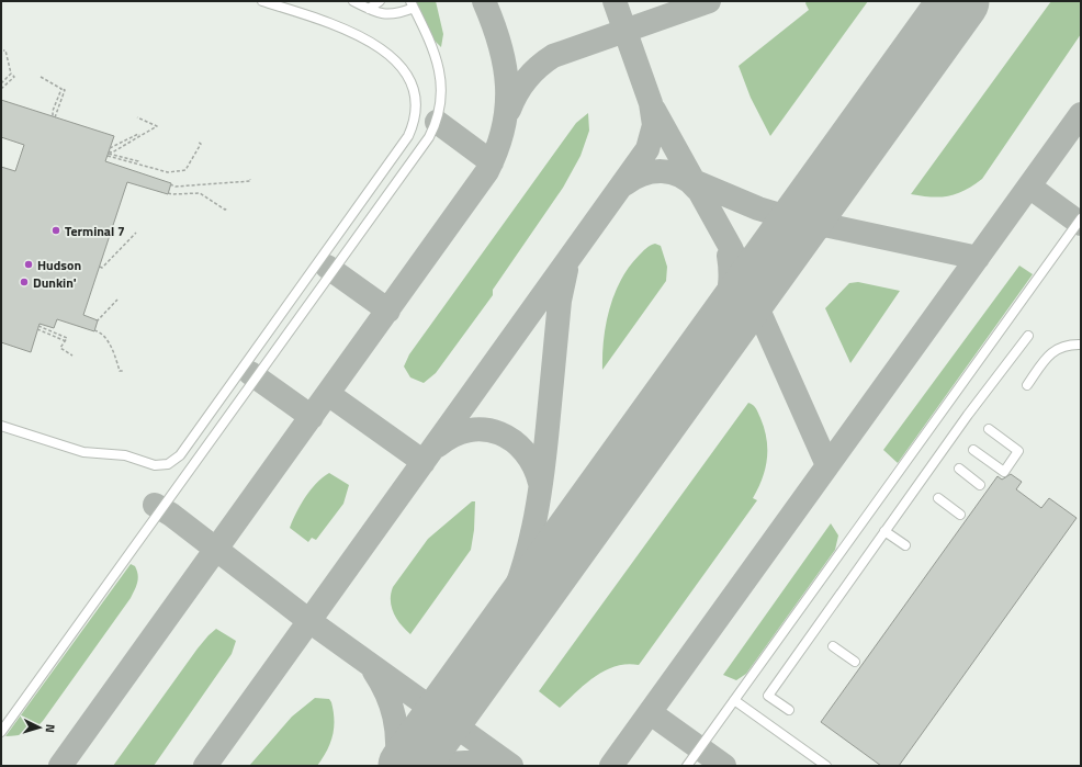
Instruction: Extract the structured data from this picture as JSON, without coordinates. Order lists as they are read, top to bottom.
{
  "places": ["Terminal 7", "Hudson", "Dunkin'"],
  "north": "right"
}
